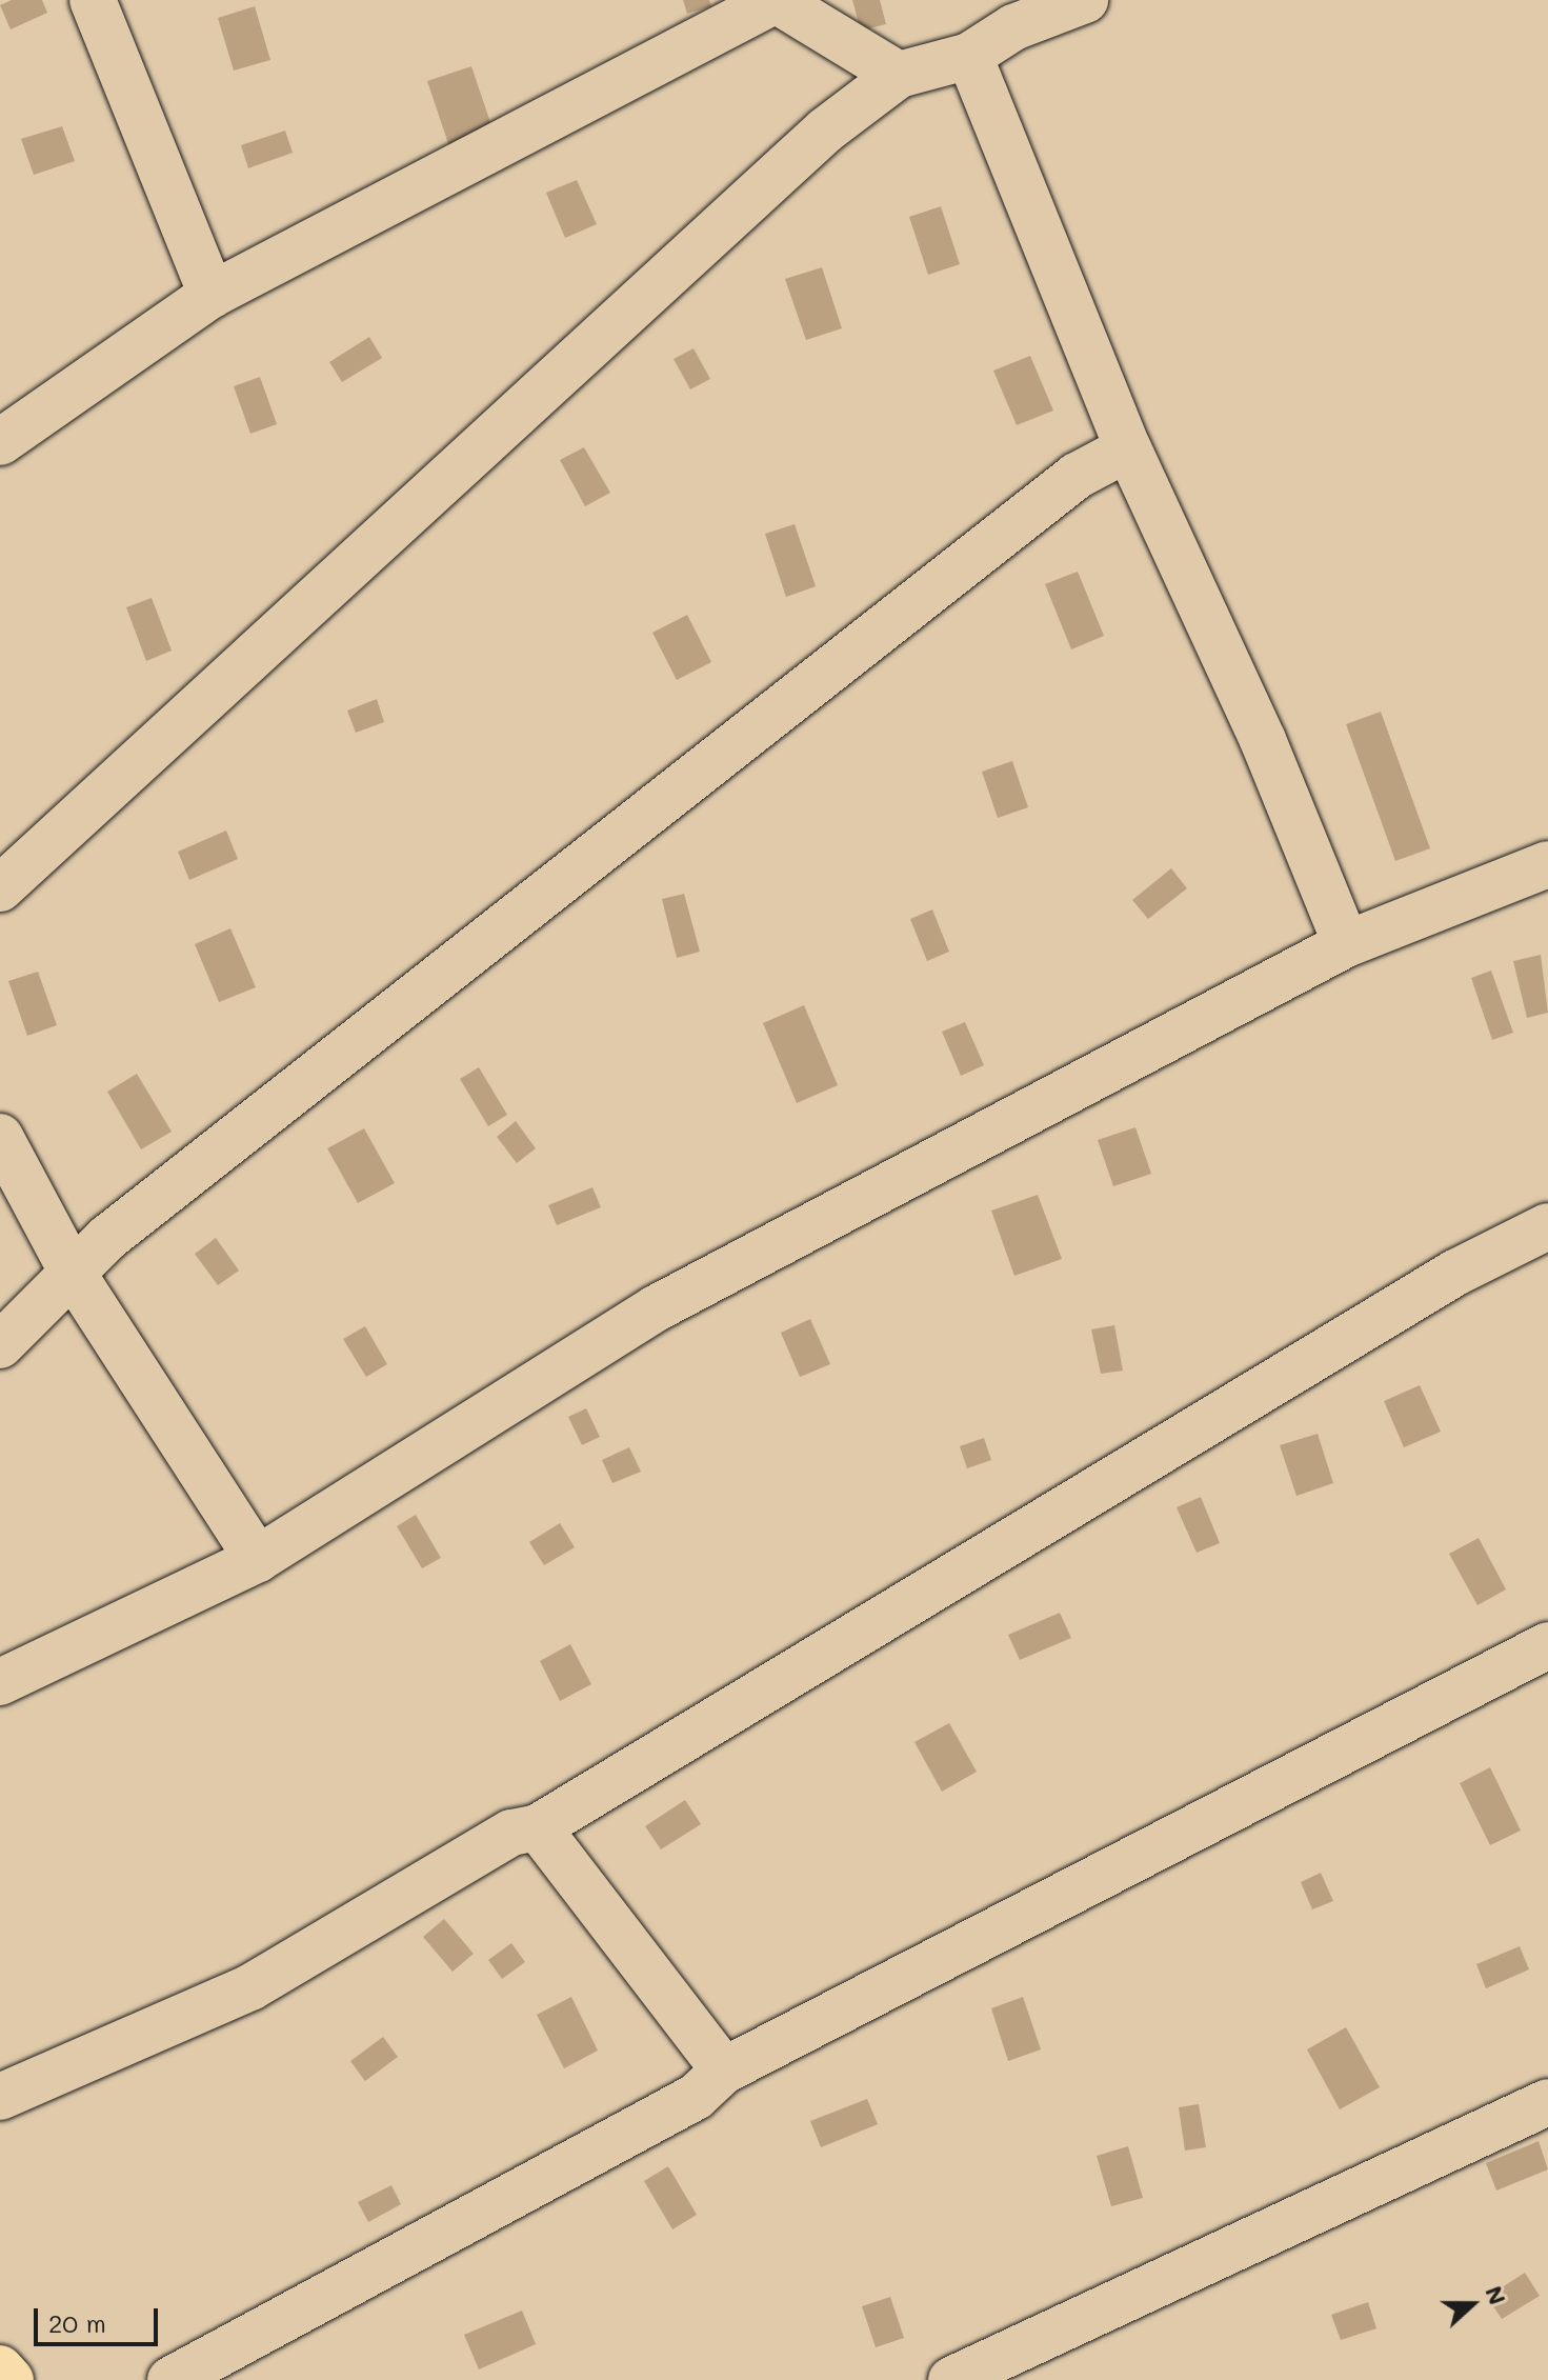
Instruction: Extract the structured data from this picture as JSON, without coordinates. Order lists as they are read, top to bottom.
{
  "scale_bar": "20 m",
  "north": "right"
}
